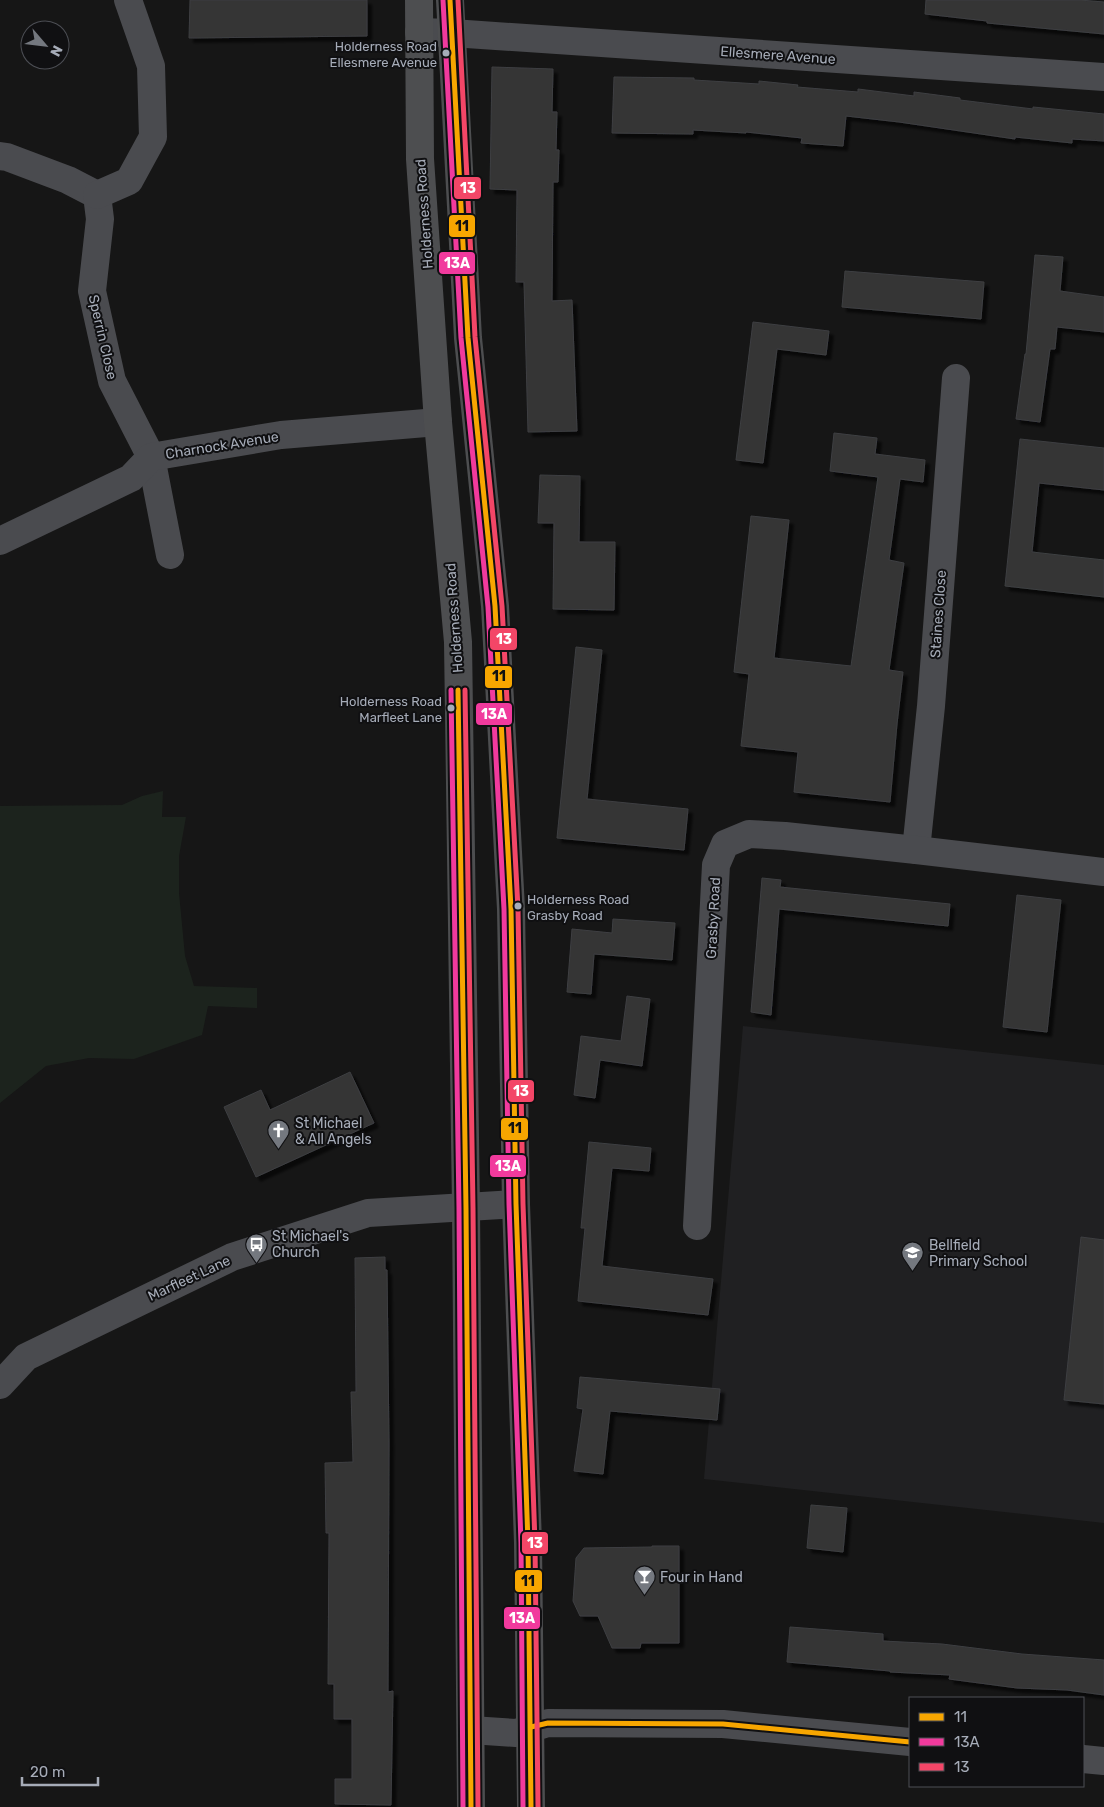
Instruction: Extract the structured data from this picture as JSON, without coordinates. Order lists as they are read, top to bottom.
{
  "streets": {
    "highway": ["Holderness Road"],
    "street": [
      "Ellesmere Avenue",
      "Sperrin Close",
      "Charnock Avenue",
      "Staines Close",
      "Grasby Road",
      "Marfleet Lane"
    ]
  },
  "crossings": [
    ["Ellesmere Avenue", "Holderness Road"],
    ["Holderness Road", "Charnock Avenue"],
    ["Holderness Road", "Marfleet Lane"],
    ["Sperrin Close", "Charnock Avenue"],
    ["Staines Close", "Grasby Road"]
  ],
  "places": {
    "other": ["Holderness Road Ellesmere Avenue", "Holderness Road Marfleet Lane", "Holderness Road Grasby Road"],
    "church": ["St Michael & All Angels"],
    "bus stop": ["St Michael's Church"],
    "school or university": ["Bellfield Primary School"],
    "bar": ["Four in Hand"]
  },
  "lines": ["transit line 11", "transit line 13A", "transit line 13"],
  "legend": ["11", "13A", "13"],
  "scale_bar": "20 m",
  "north": "bottom right"
}
